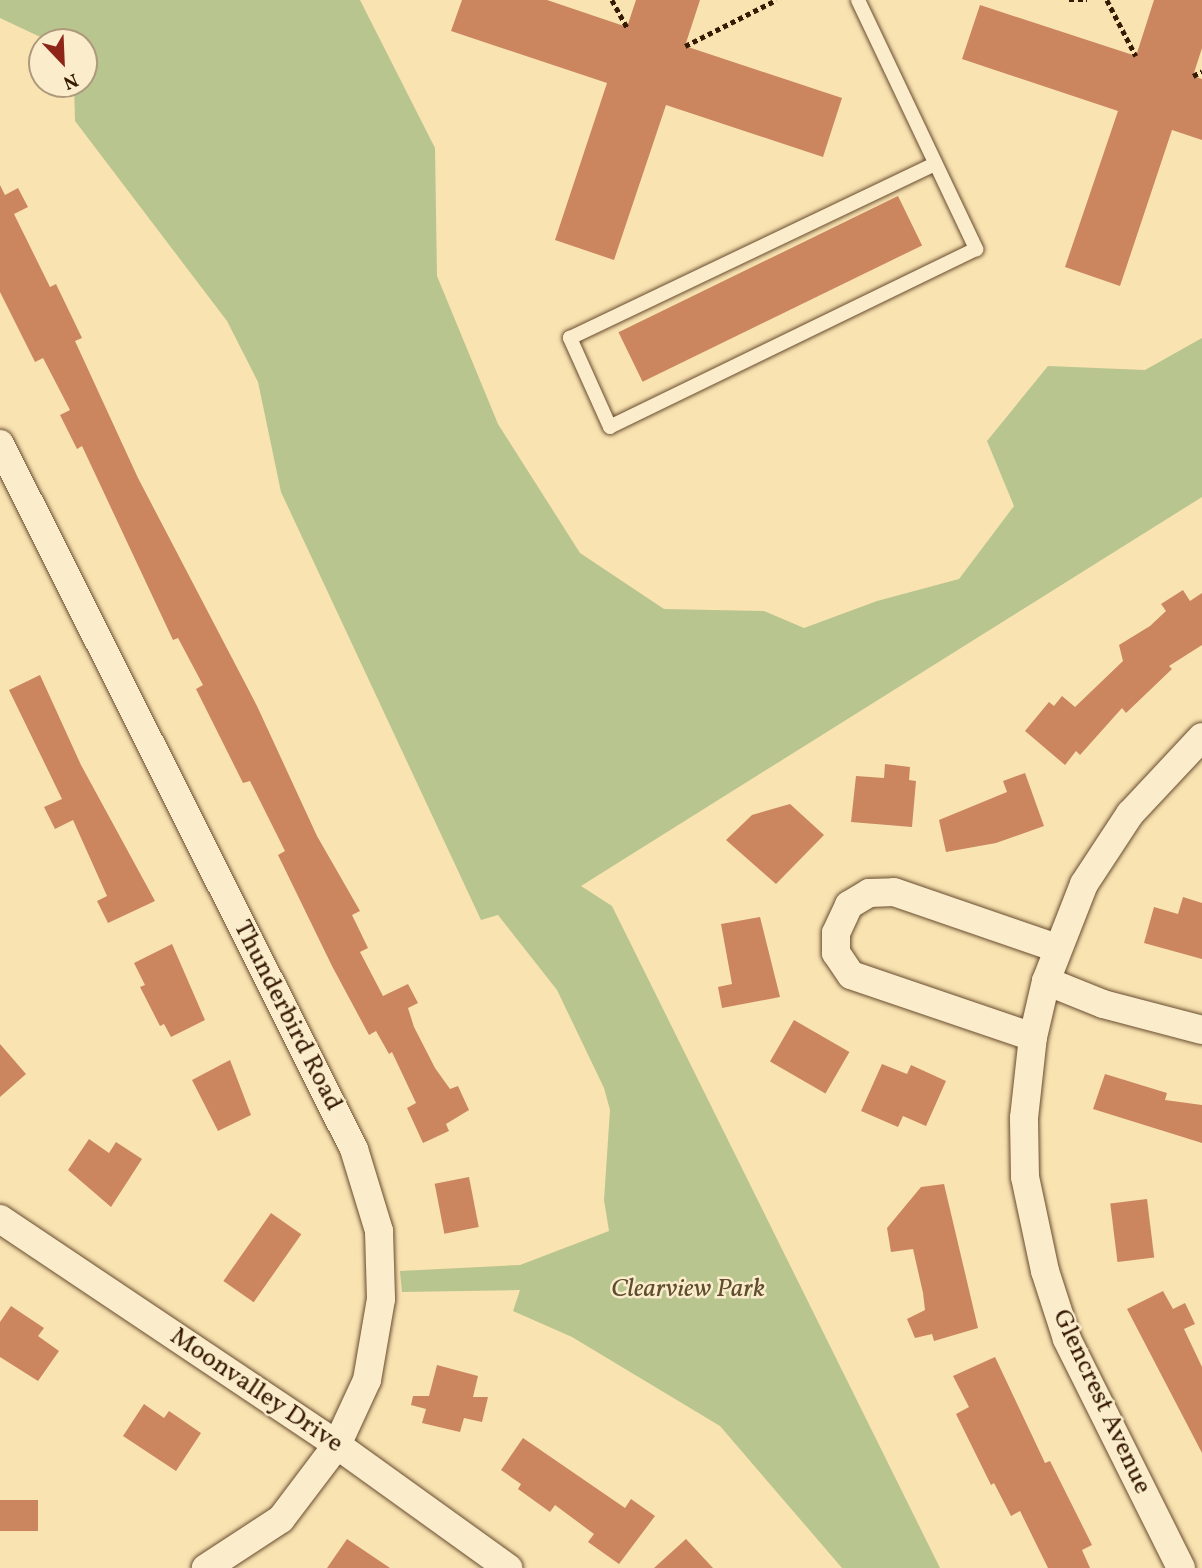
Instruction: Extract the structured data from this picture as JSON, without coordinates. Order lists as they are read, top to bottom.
{
  "streets": {
    "street": ["Thunderbird Road", "Moonvalley Drive", "Glencrest Avenue"]
  },
  "crossings": [
    ["Thunderbird Road", "Moonvalley Drive"]
  ],
  "parks": ["Clearview Park"],
  "north": "bottom right"
}
